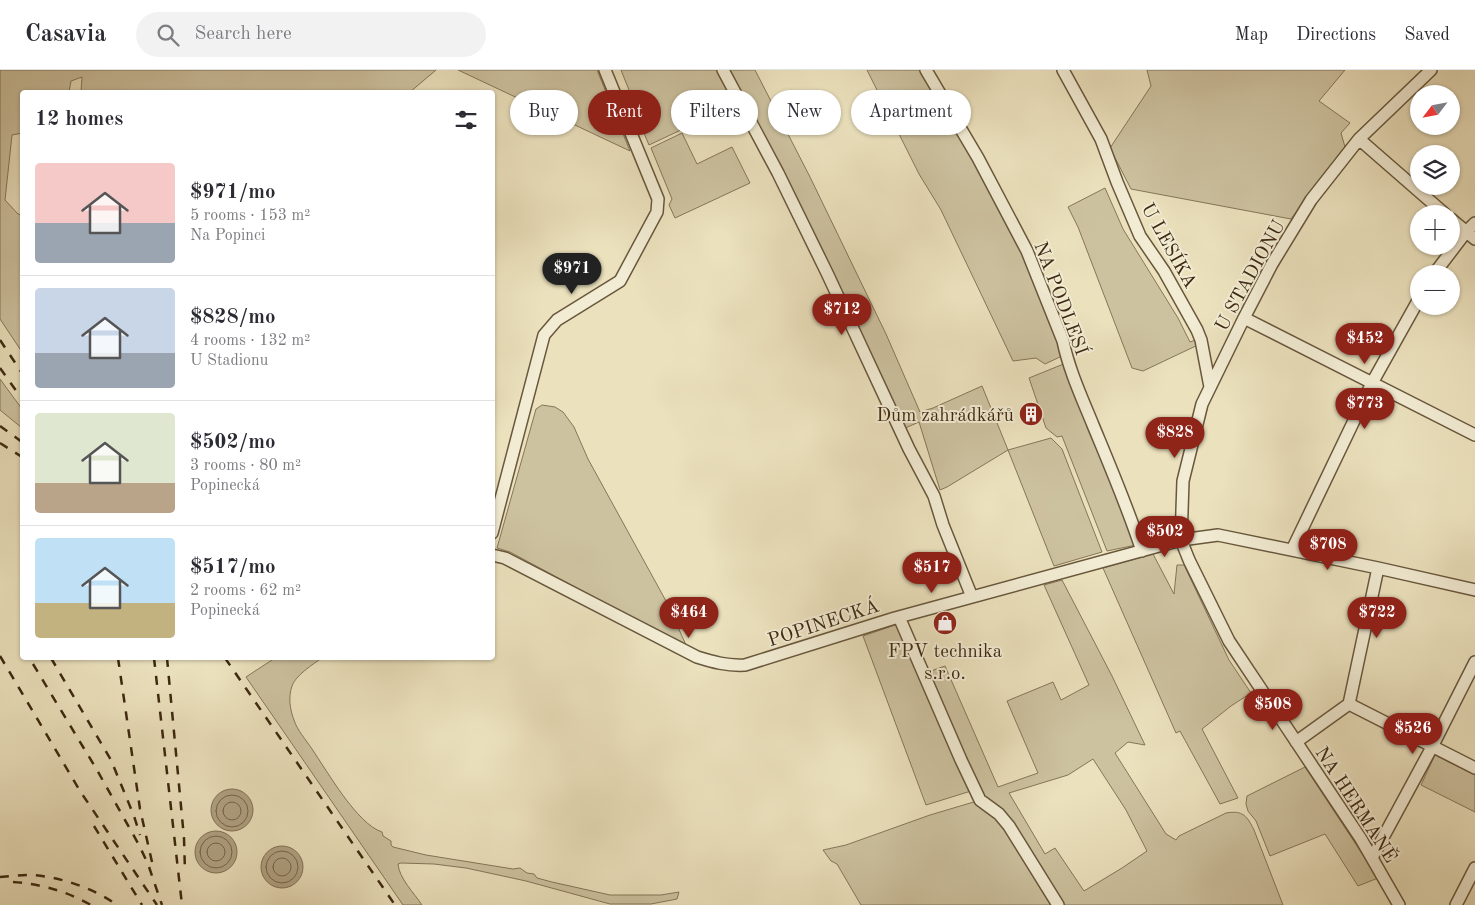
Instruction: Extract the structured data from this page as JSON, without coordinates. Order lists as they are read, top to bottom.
{
  "streets": {
    "street": [
      "U LESÍKA",
      "U STADIONU",
      "NA PODLESÍ",
      "POPINECKÁ",
      "NA HERMANĚ"
    ]
  },
  "crossings": [
    ["U LESÍKA", "U STADIONU"],
    ["U STADIONU", "POPINECKÁ"],
    ["U STADIONU", "NA HERMANĚ"],
    ["NA PODLESÍ", "POPINECKÁ"],
    ["POPINECKÁ", "NA HERMANĚ"]
  ],
  "places": {
    "building": ["Dům zahrádkářů"],
    "shop": ["FPV technika s.r.o."]
  },
  "north": "bottom left",
  "page": {
    "header": "Casavia",
    "search": "Search here",
    "nav": ["Map", "Directions", "Saved"],
    "map_buttons": ["+", "−"],
    "chip": [
      "Buy",
      "Rent",
      "Filters",
      "New",
      "Apartment"
    ],
    "heading": "12 homes",
    "list": [
      {
        "name": "$971/mo",
        "note": "5 rooms · 153 m² · Na Popinci"
      },
      {
        "name": "$828/mo",
        "note": "4 rooms · 132 m² · U Stadionu"
      },
      {
        "name": "$502/mo",
        "note": "3 rooms · 80 m² · Popinecká"
      },
      {
        "name": "$517/mo",
        "note": "2 rooms · 62 m² · Popinecká"
      }
    ],
    "price": [
      "$971",
      "$712",
      "$452",
      "$773",
      "$828",
      "$502",
      "$708",
      "$517",
      "$464",
      "$722",
      "$508",
      "$526"
    ]
  }
}
